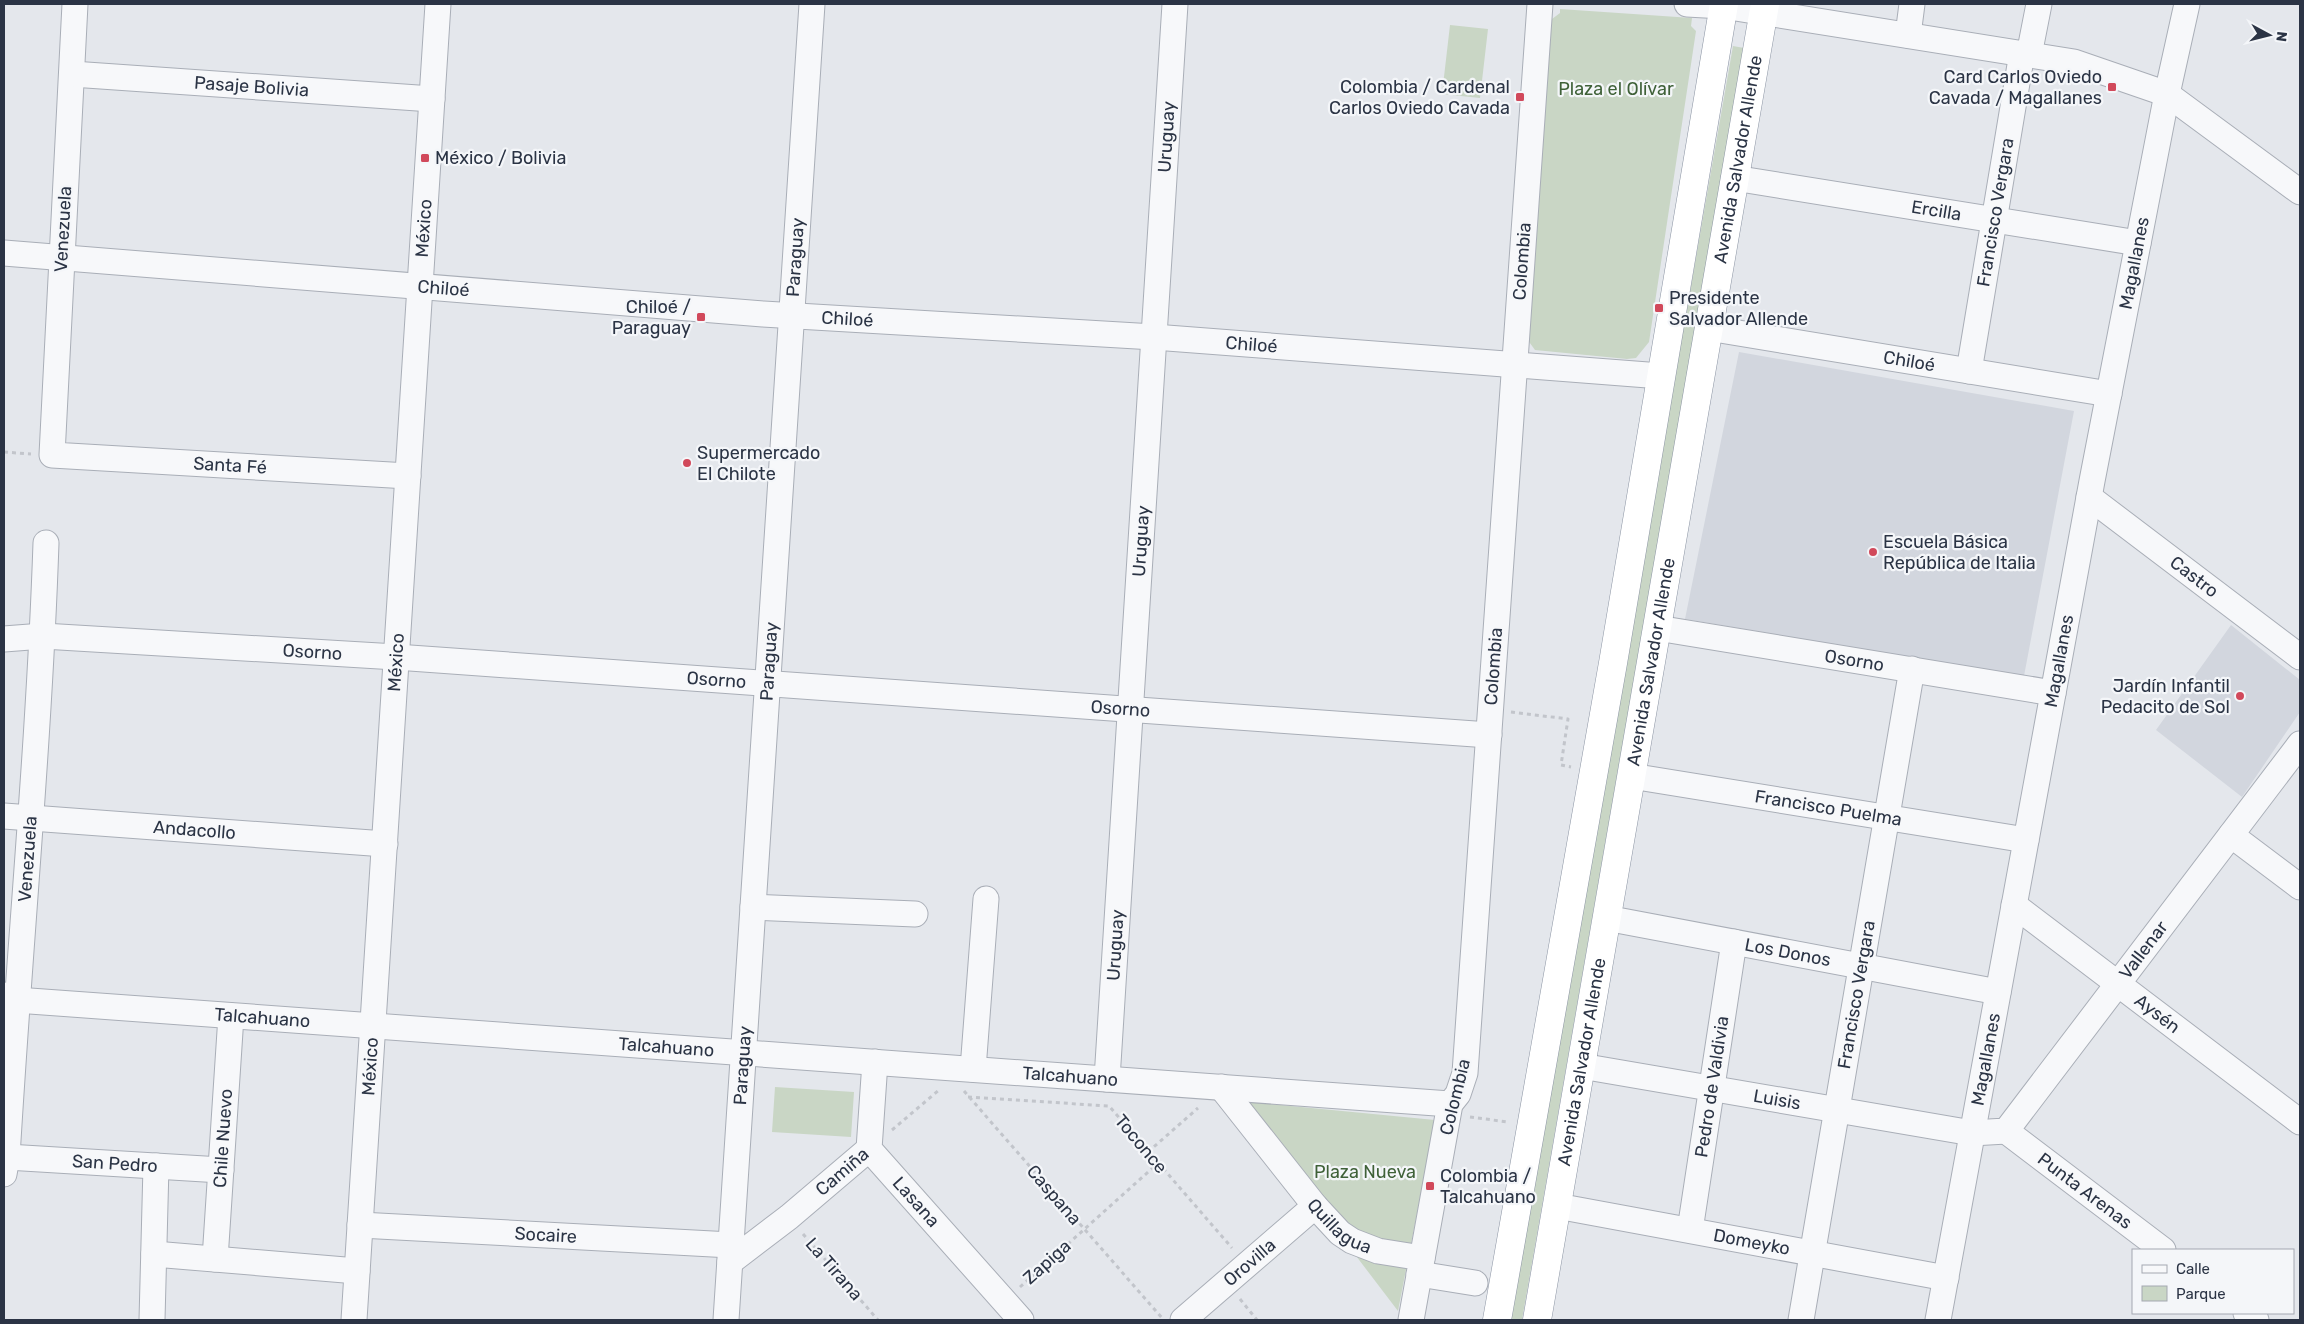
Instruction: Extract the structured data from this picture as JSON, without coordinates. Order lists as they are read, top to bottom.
{
  "streets": {
    "highway": ["Avenida Salvador Allende"],
    "street": [
      "Pasaje Bolivia",
      "Uruguay",
      "Ercilla",
      "Francisco Vergara",
      "México",
      "Venezuela",
      "Paraguay",
      "Colombia",
      "Magallanes",
      "Chiloé",
      "Santa Fé",
      "Castro",
      "Osorno",
      "Francisco Puelma",
      "Andacollo",
      "Vallenar",
      "Los Donos",
      "Aysén",
      "Talcahuano",
      "Pedro de Valdivia",
      "Luisis",
      "Chile Nuevo",
      "San Pedro",
      "Camiña",
      "Punta Arenas",
      "Lasana",
      "Quillagua",
      "Socaire",
      "Domeyko",
      "Orovilla"
    ],
    "path": [
      "Toconce",
      "Caspana",
      "Zapiga",
      "La Tirana"
    ]
  },
  "crossings": [
    ["Pasaje Bolivia", "México"],
    ["Pasaje Bolivia", "Venezuela"],
    ["Uruguay", "Chiloé"],
    ["Uruguay", "Osorno"],
    ["Uruguay", "Talcahuano"],
    ["Avenida Salvador Allende", "Ercilla"],
    ["Avenida Salvador Allende", "Chiloé"],
    ["Avenida Salvador Allende", "Osorno"],
    ["Avenida Salvador Allende", "Francisco Puelma"],
    ["Avenida Salvador Allende", "Los Donos"],
    ["Avenida Salvador Allende", "Luisis"],
    ["Avenida Salvador Allende", "Domeyko"],
    ["Ercilla", "Francisco Vergara"],
    ["Ercilla", "Magallanes"],
    ["Francisco Vergara", "Chiloé"],
    ["Francisco Vergara", "Osorno"],
    ["Francisco Vergara", "Francisco Puelma"],
    ["Francisco Vergara", "Los Donos"],
    ["Francisco Vergara", "Luisis"],
    ["Francisco Vergara", "Domeyko"],
    ["México", "Chiloé"],
    ["México", "Santa Fé"],
    ["México", "Osorno"],
    ["México", "Andacollo"],
    ["México", "Talcahuano"],
    ["México", "Socaire"],
    ["Venezuela", "Chiloé"],
    ["Venezuela", "Santa Fé"],
    ["Venezuela", "Osorno"],
    ["Venezuela", "Andacollo"],
    ["Venezuela", "Talcahuano"],
    ["Venezuela", "San Pedro"],
    ["Paraguay", "Chiloé"],
    ["Paraguay", "Osorno"],
    ["Paraguay", "Talcahuano"],
    ["Paraguay", "Camiña"],
    ["Paraguay", "Socaire"],
    ["Colombia", "Chiloé"],
    ["Colombia", "Osorno"],
    ["Colombia", "Talcahuano"],
    ["Colombia", "Quillagua"],
    ["Magallanes", "Chiloé"],
    ["Magallanes", "Castro"],
    ["Magallanes", "Osorno"],
    ["Magallanes", "Francisco Puelma"],
    ["Magallanes", "Los Donos"],
    ["Magallanes", "Aysén"],
    ["Magallanes", "Luisis"],
    ["Magallanes", "Domeyko"],
    ["Vallenar", "Aysén"],
    ["Vallenar", "Punta Arenas"],
    ["Los Donos", "Pedro de Valdivia"],
    ["Talcahuano", "Chile Nuevo"],
    ["Talcahuano", "Camiña"],
    ["Talcahuano", "Caspana"],
    ["Talcahuano", "Quillagua"],
    ["Pedro de Valdivia", "Luisis"],
    ["Pedro de Valdivia", "Domeyko"],
    ["Chile Nuevo", "San Pedro"],
    ["Toconce", "Caspana"],
    ["Toconce", "Zapiga"],
    ["Toconce", "Orovilla"],
    ["Camiña", "Caspana"],
    ["Camiña", "Lasana"],
    ["Camiña", "Socaire"],
    ["Camiña", "La Tirana"],
    ["Caspana", "Zapiga"],
    ["Lasana", "Zapiga"],
    ["Quillagua", "Orovilla"]
  ],
  "parks": ["Plaza el Olívar", "Plaza Nueva"],
  "places": {
    "transit": [
      "Card Carlos Oviedo Cavada / Magallanes",
      "Colombia / Cardenal Carlos Oviedo Cavada",
      "México / Bolivia",
      "Presidente Salvador Allende",
      "Chiloé / Paraguay",
      "Colombia / Talcahuano"
    ],
    "other": ["Supermercado El Chilote", "Escuela Básica República de Italia", "Jardín Infantil Pedacito de Sol"]
  },
  "legend": ["Calle", "Parque"],
  "north": "right"
}
